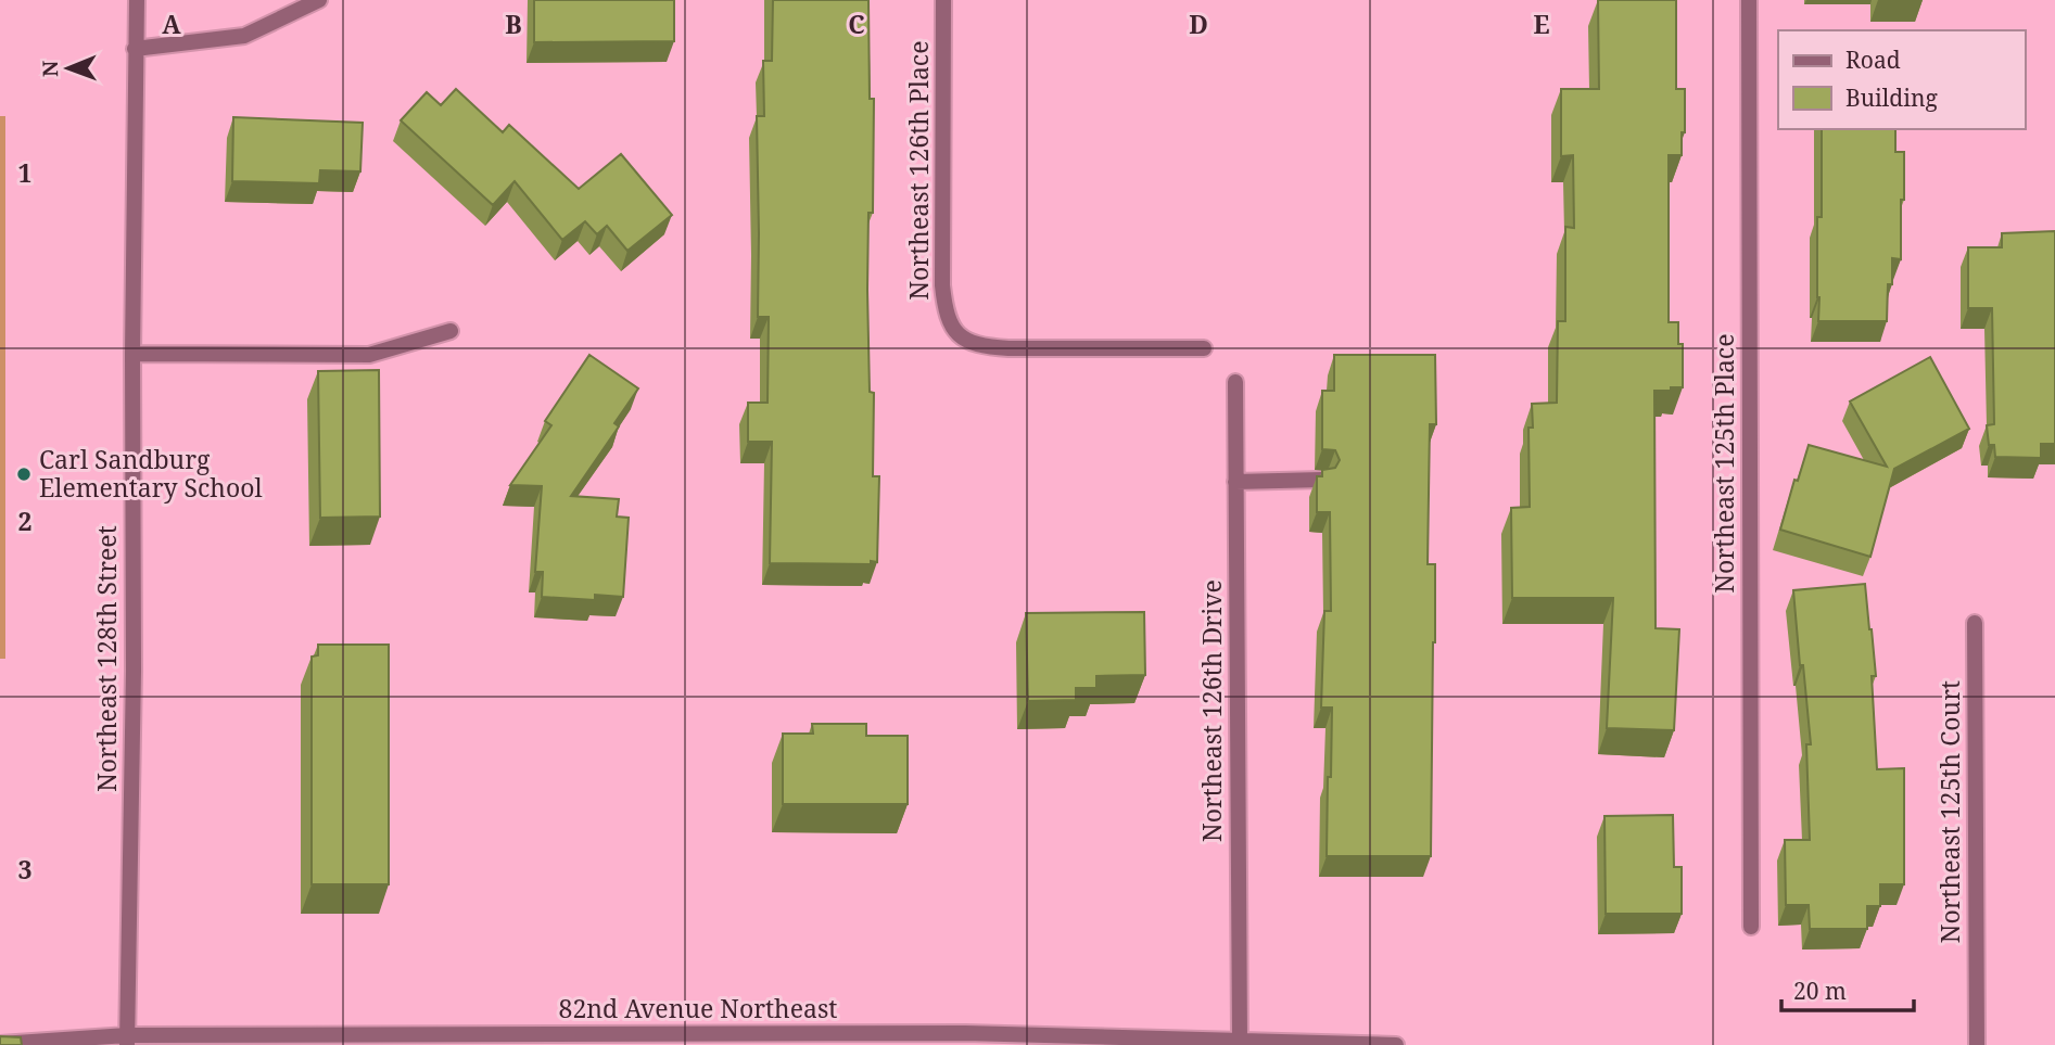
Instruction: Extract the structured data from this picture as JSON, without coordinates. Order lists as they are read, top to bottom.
{
  "streets": {
    "street": [
      "Northeast 126th Place",
      "Northeast 125th Place",
      "Northeast 128th Street",
      "Northeast 126th Drive",
      "Northeast 125th Court",
      "82nd Avenue Northeast"
    ]
  },
  "crossings": [
    ["Northeast 128th Street", "82nd Avenue Northeast"],
    ["Northeast 126th Drive", "82nd Avenue Northeast"]
  ],
  "places": ["Carl Sandburg Elementary School"],
  "legend": ["Road", "Building"],
  "scale_bar": "20 m",
  "north": "left",
  "grid": {
    "columns": [
      "A",
      "B",
      "C",
      "D",
      "E"
    ],
    "rows": ["1", "2", "3"]
  }
}
